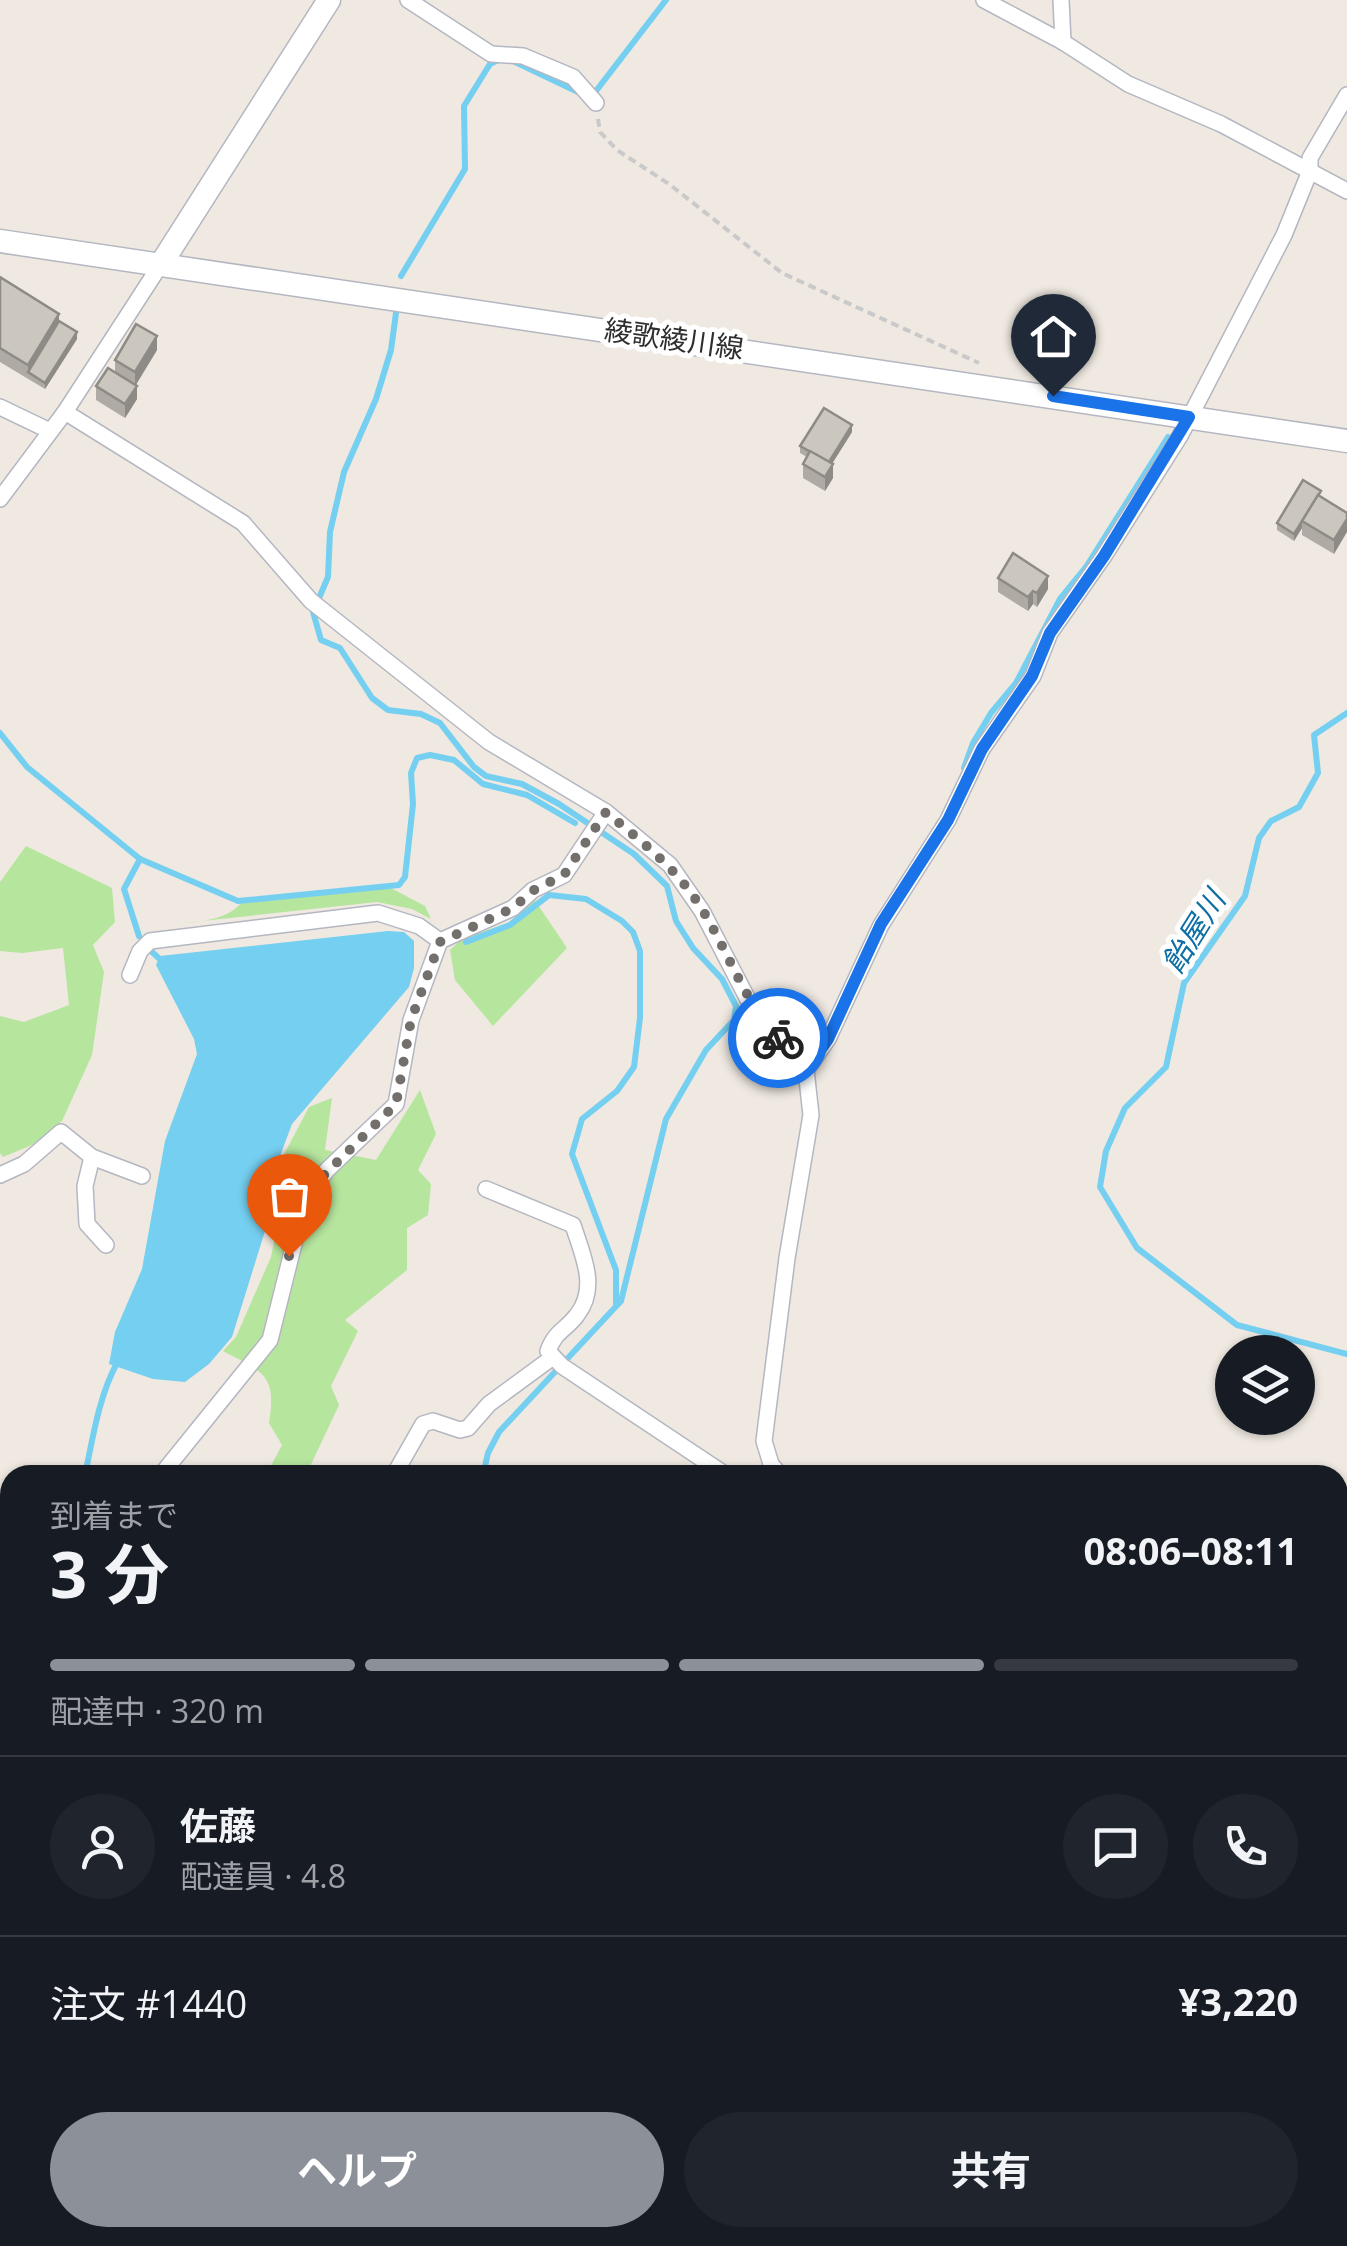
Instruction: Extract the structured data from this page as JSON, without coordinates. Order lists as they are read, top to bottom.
{
  "streets": {
    "main road": ["綾歌綾川線"]
  },
  "water": ["飴屋川"],
  "page": {
    "heading": ["3 分", "到着まで", "08:06–08:11"],
    "panel": [
      "佐藤",
      "配達員 · 4.8",
      "注文 #1440",
      "¥3,220"
    ],
    "bar": "配達中 · 320 m",
    "buttons": ["ヘルプ", "共有"]
  }
}
